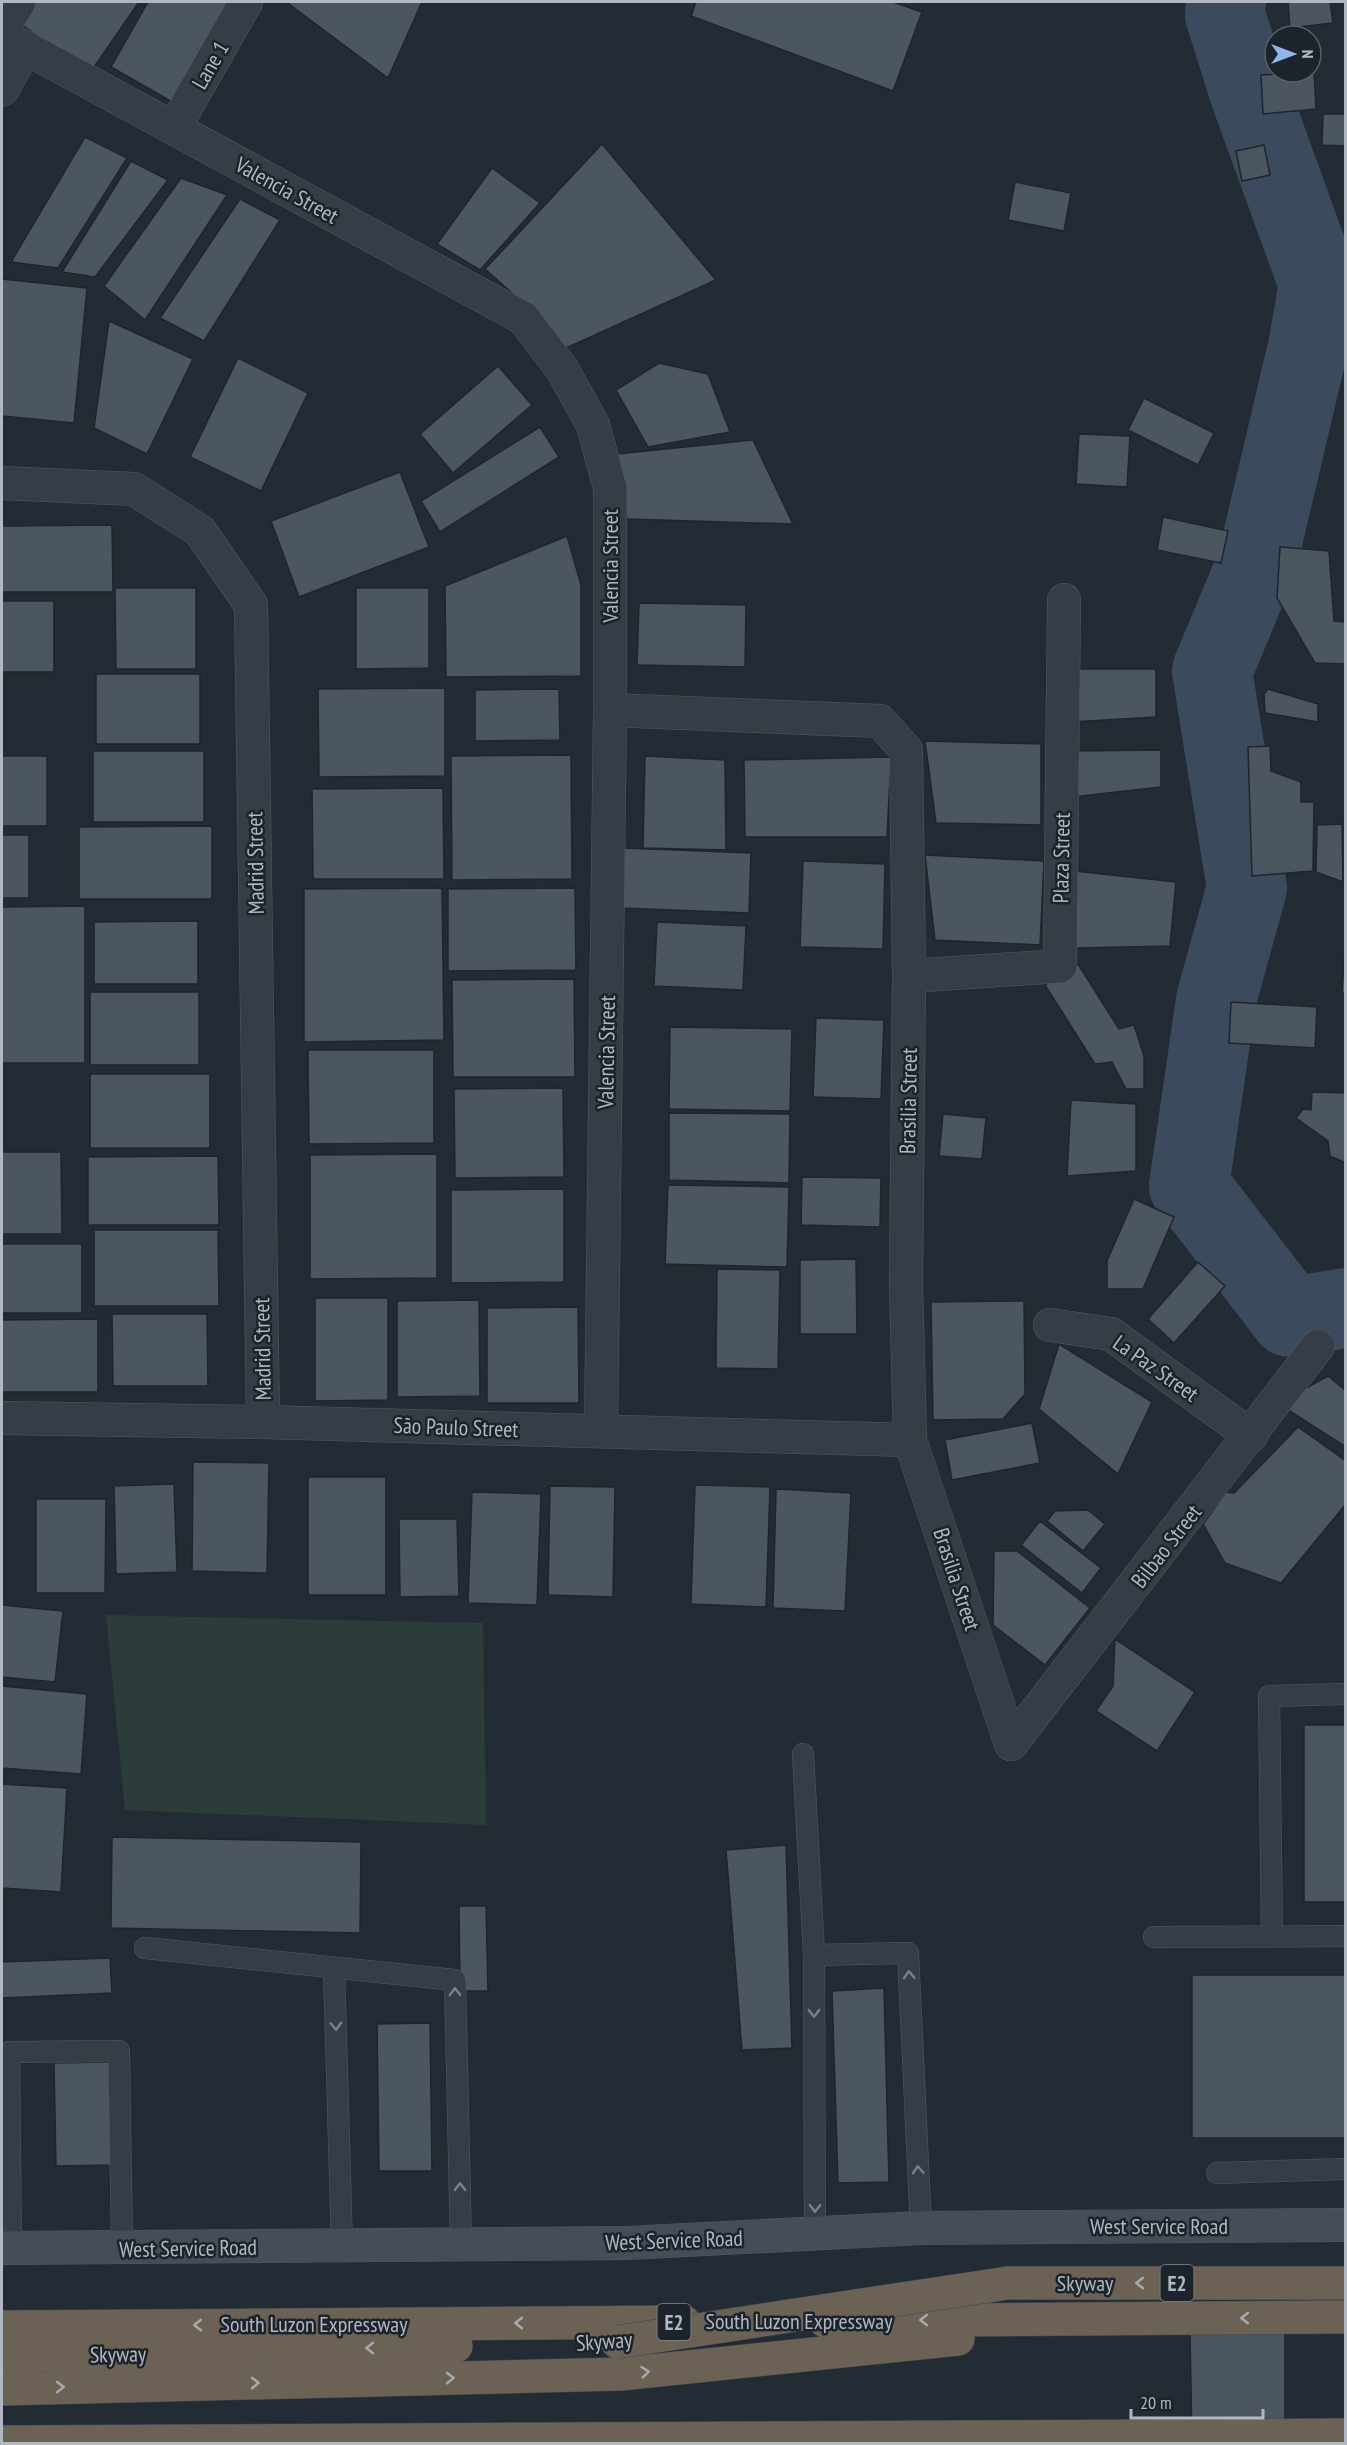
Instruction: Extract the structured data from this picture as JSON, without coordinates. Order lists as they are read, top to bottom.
{
  "streets": {
    "highway": ["Skyway", "E2", "South Luzon Expressway"],
    "main road": ["West Service Road"],
    "street": [
      "Lane 1",
      "Valencia Street",
      "Plaza Street",
      "Madrid Street",
      "Brasilia Street",
      "La Paz Street",
      "São Paulo Street",
      "Bilbao Street"
    ]
  },
  "crossings": [
    ["Lane 1", "Valencia Street"],
    ["Valencia Street", "Brasilia Street"],
    ["Valencia Street", "São Paulo Street"],
    ["Plaza Street", "Brasilia Street"],
    ["Madrid Street", "São Paulo Street"],
    ["Brasilia Street", "São Paulo Street"],
    ["Brasilia Street", "Bilbao Street"],
    ["La Paz Street", "Bilbao Street"]
  ],
  "scale_bar": "20 m",
  "north": "right"
}
